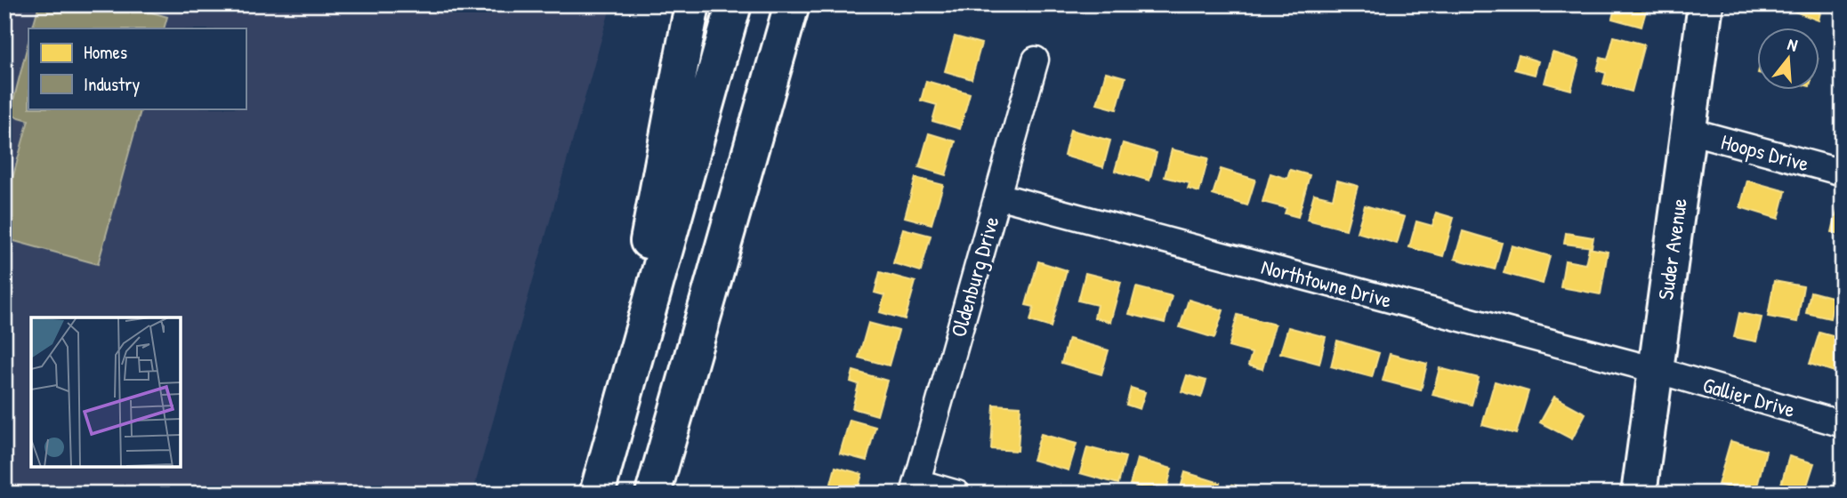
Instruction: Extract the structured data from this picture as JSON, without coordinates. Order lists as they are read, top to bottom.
{
  "streets": {
    "main road": ["Suder Avenue"],
    "street": [
      "Hoops Drive",
      "Oldenburg Drive",
      "Northtowne Drive",
      "Gallier Drive"
    ]
  },
  "crossings": [
    ["Hoops Drive", "Suder Avenue"],
    ["Suder Avenue", "Northtowne Drive"],
    ["Suder Avenue", "Gallier Drive"],
    ["Oldenburg Drive", "Northtowne Drive"],
    ["Northtowne Drive", "Gallier Drive"]
  ],
  "legend": ["Homes", "Industry"],
  "north": "top"
}
